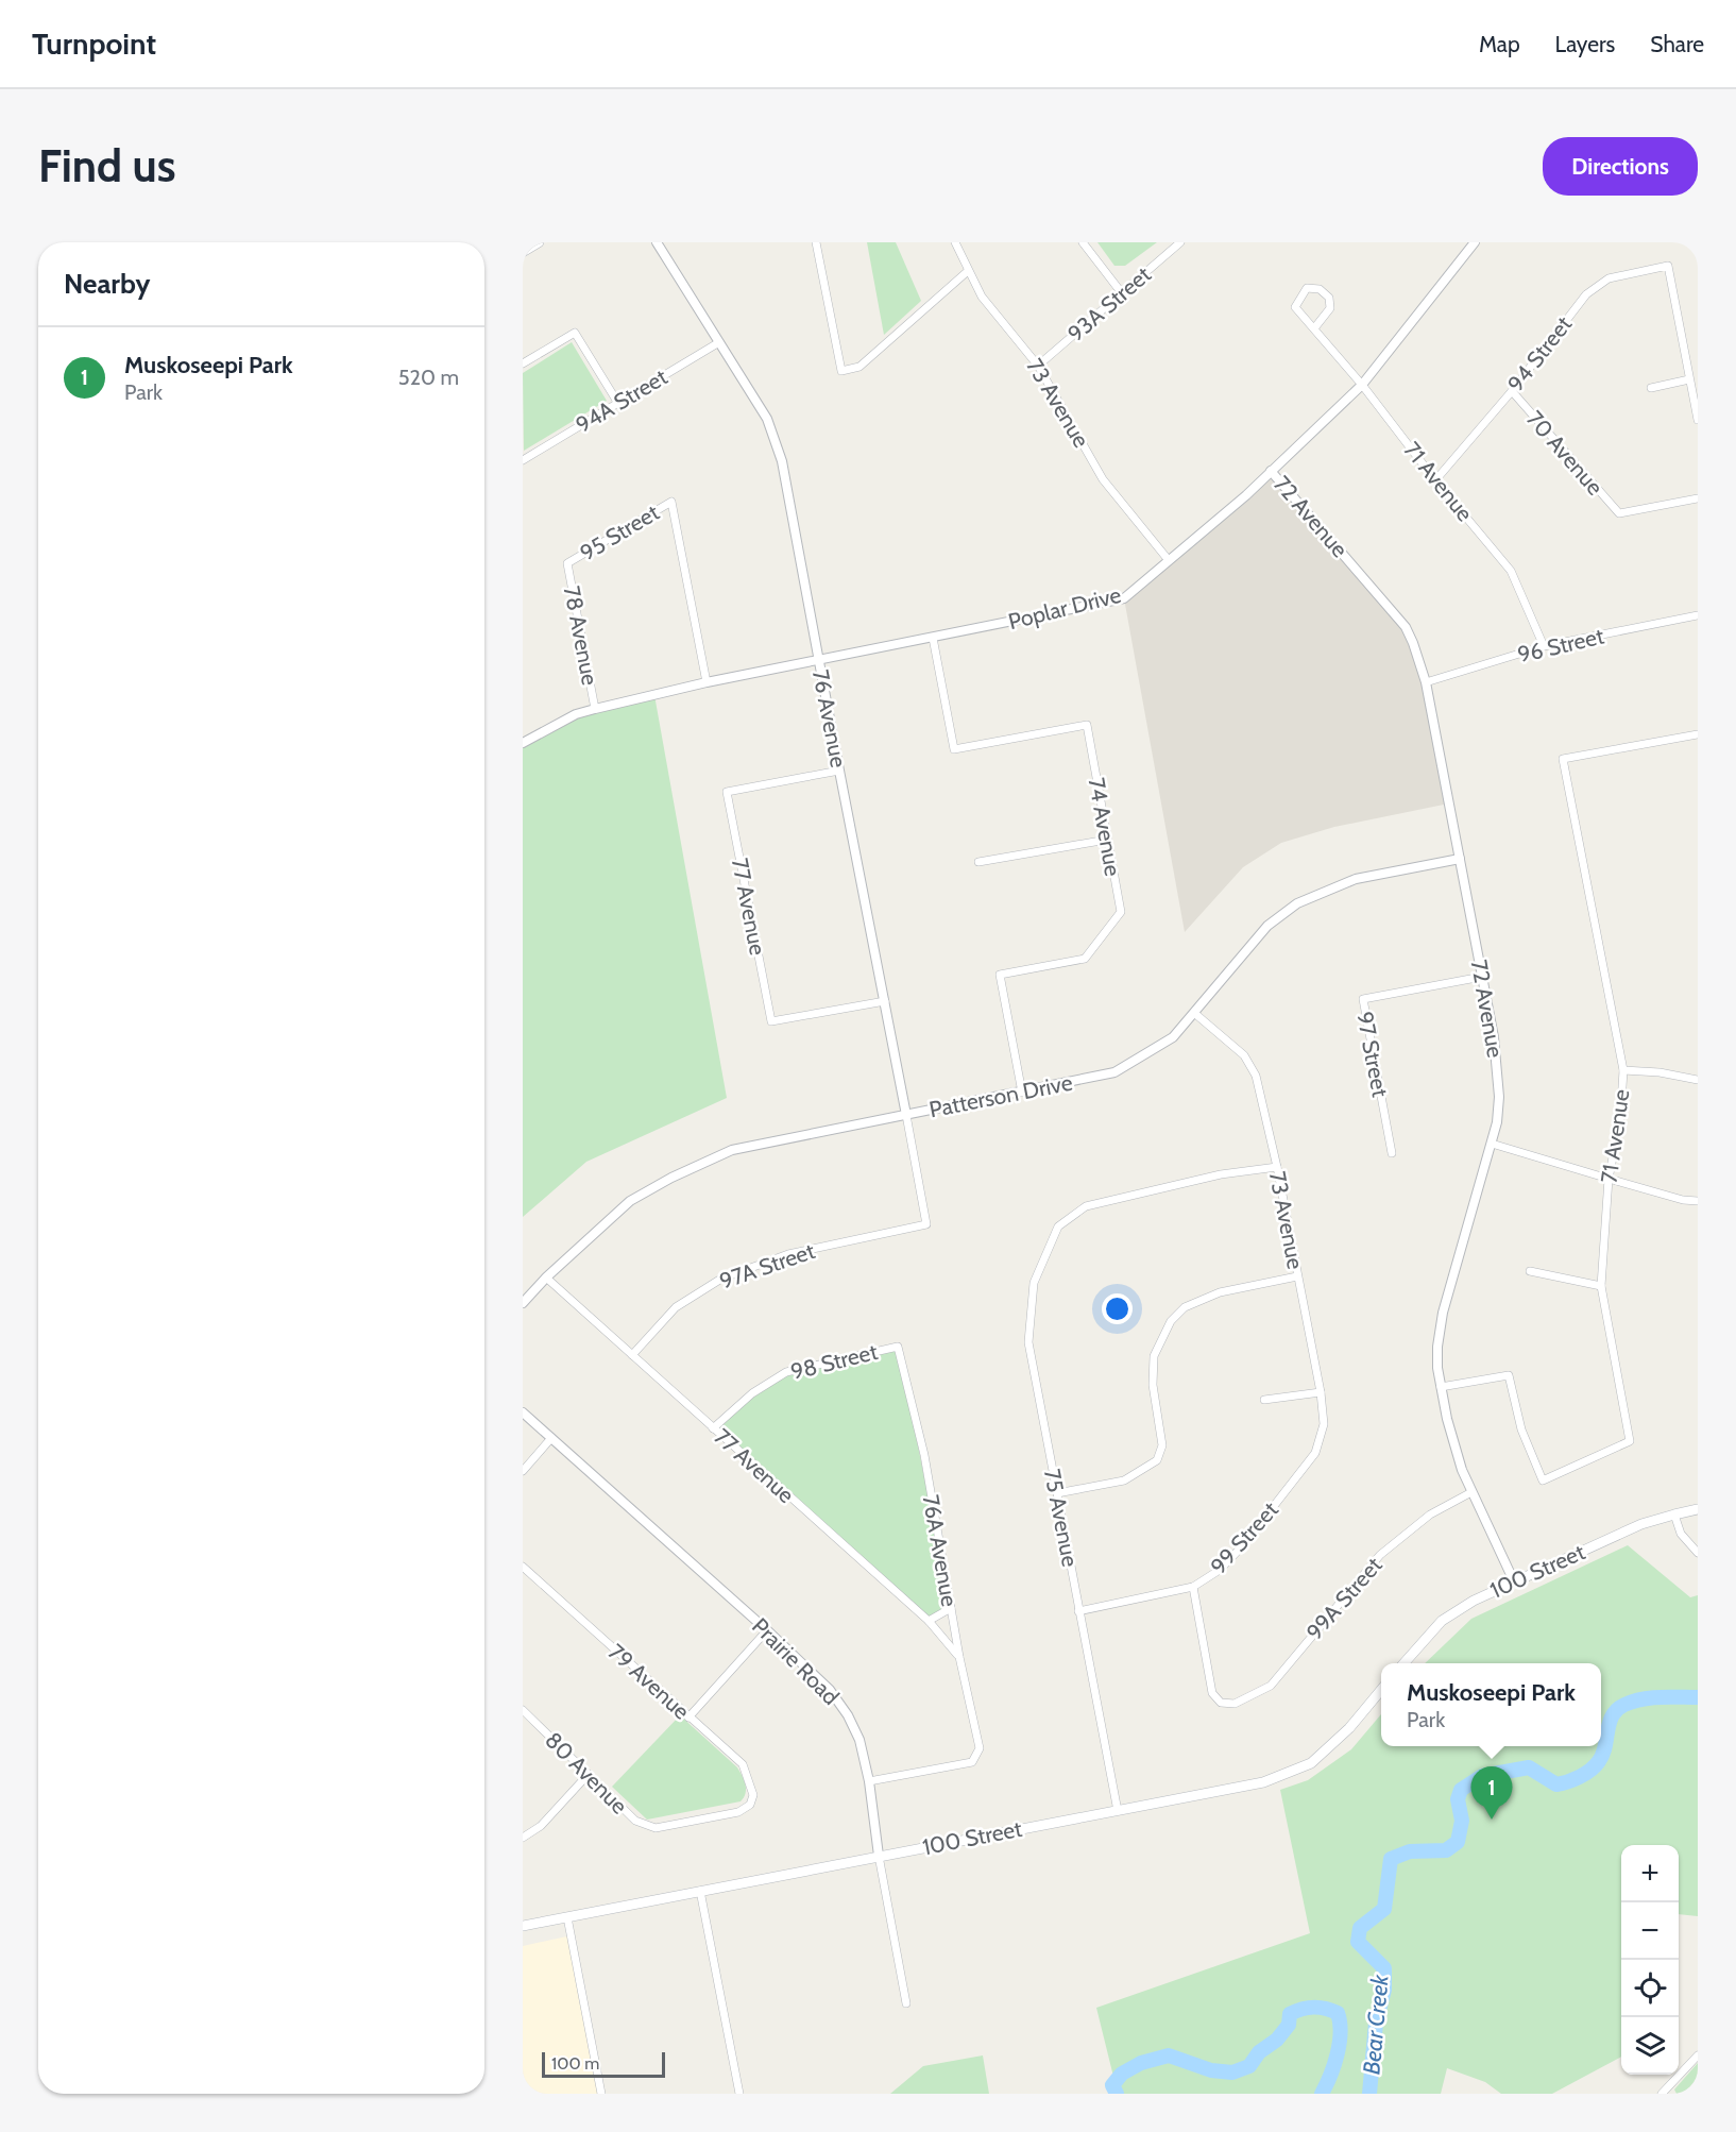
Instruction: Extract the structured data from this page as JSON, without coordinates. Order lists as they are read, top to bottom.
{
  "streets": {
    "main road": ["100 Street"],
    "street": [
      "93A Street",
      "94 Street",
      "94A Street",
      "73 Avenue",
      "70 Avenue",
      "71 Avenue",
      "72 Avenue",
      "95 Street",
      "Poplar Drive",
      "78 Avenue",
      "96 Street",
      "76 Avenue",
      "74 Avenue",
      "77 Avenue",
      "97 Street",
      "Patterson Drive",
      "97A Street",
      "98 Street",
      "75 Avenue",
      "99 Street",
      "76A Avenue",
      "99A Street",
      "Prairie Road",
      "79 Avenue",
      "80 Avenue"
    ]
  },
  "crossings": [
    ["93A Street", "73 Avenue"],
    ["94 Street", "70 Avenue"],
    ["94 Street", "71 Avenue"],
    ["94A Street", "76 Avenue"],
    ["73 Avenue", "Poplar Drive"],
    ["73 Avenue", "Patterson Drive"],
    ["73 Avenue", "75 Avenue"],
    ["73 Avenue", "99 Street"],
    ["71 Avenue", "72 Avenue"],
    ["71 Avenue", "Poplar Drive"],
    ["71 Avenue", "96 Street"],
    ["72 Avenue", "Poplar Drive"],
    ["72 Avenue", "96 Street"],
    ["72 Avenue", "97 Street"],
    ["72 Avenue", "Patterson Drive"],
    ["72 Avenue", "100 Street"],
    ["72 Avenue", "99A Street"],
    ["95 Street", "Poplar Drive"],
    ["95 Street", "78 Avenue"],
    ["Poplar Drive", "78 Avenue"],
    ["Poplar Drive", "76 Avenue"],
    ["Poplar Drive", "74 Avenue"],
    ["76 Avenue", "77 Avenue"],
    ["76 Avenue", "Patterson Drive"],
    ["76 Avenue", "97A Street"],
    ["74 Avenue", "Patterson Drive"],
    ["77 Avenue", "Patterson Drive"],
    ["77 Avenue", "97A Street"],
    ["77 Avenue", "98 Street"],
    ["77 Avenue", "76A Avenue"],
    ["98 Street", "76A Avenue"],
    ["75 Avenue", "99 Street"],
    ["75 Avenue", "100 Street"],
    ["99 Street", "99A Street"],
    ["76A Avenue", "Prairie Road"],
    ["100 Street", "Prairie Road"],
    ["79 Avenue", "80 Avenue"]
  ],
  "water": ["Bear Creek"],
  "scale_bar": "100 m",
  "page": {
    "header": "Turnpoint",
    "nav": ["Map", "Layers", "Share"],
    "buttons": "Directions",
    "title": "Find us",
    "heading": "Nearby",
    "list": [
      {
        "mark": "1",
        "name": "Muskoseepi Park",
        "note": "Park",
        "value": "520 m"
      }
    ],
    "popup": ["Muskoseepi Park", "Park"],
    "pins": "1",
    "map_buttons": ["+", "−"],
    "scale": "100 m"
  }
}
